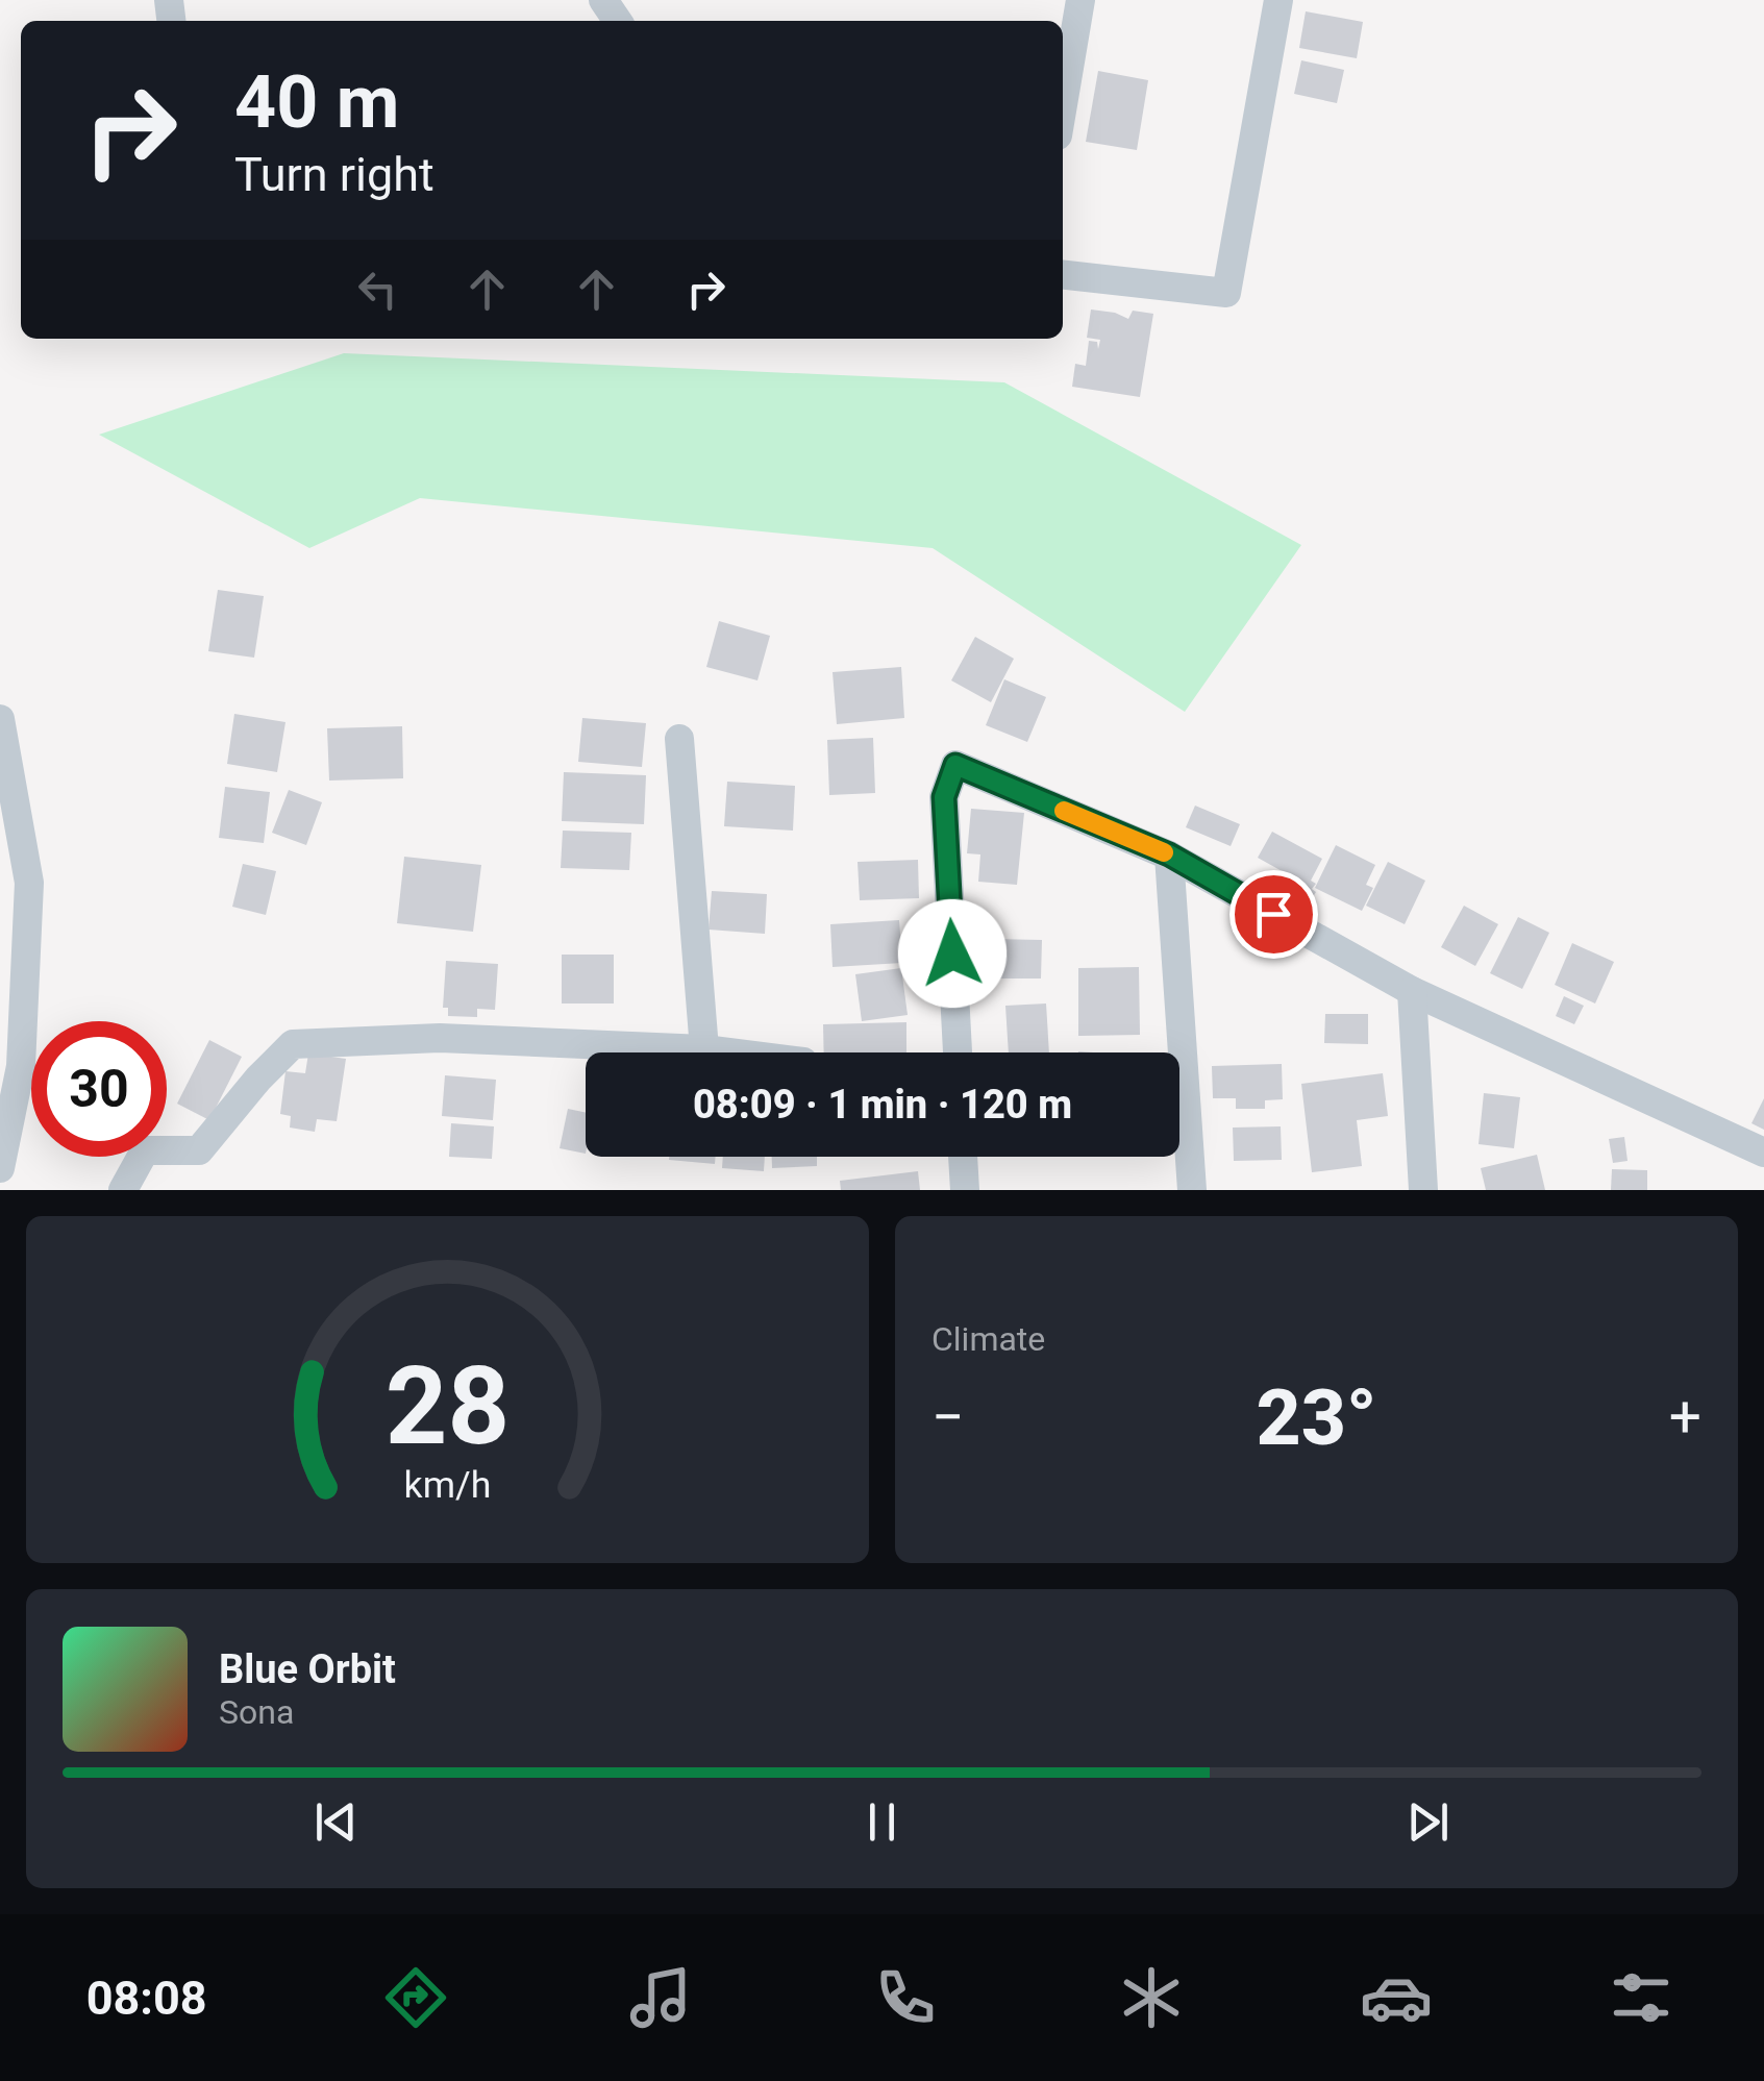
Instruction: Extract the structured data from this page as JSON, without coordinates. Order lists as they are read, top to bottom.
{
  "page": {
    "turn": ["40 m", "Turn right"],
    "limit": "30",
    "trip": "08:09 · 1 min · 120 m",
    "tile": "Climate",
    "heat": ["−", "23°", "+"],
    "song": ["Blue Orbit", "Sona"],
    "tabs": "08:08",
    "gauge": ["28", "km/h"]
  }
}
